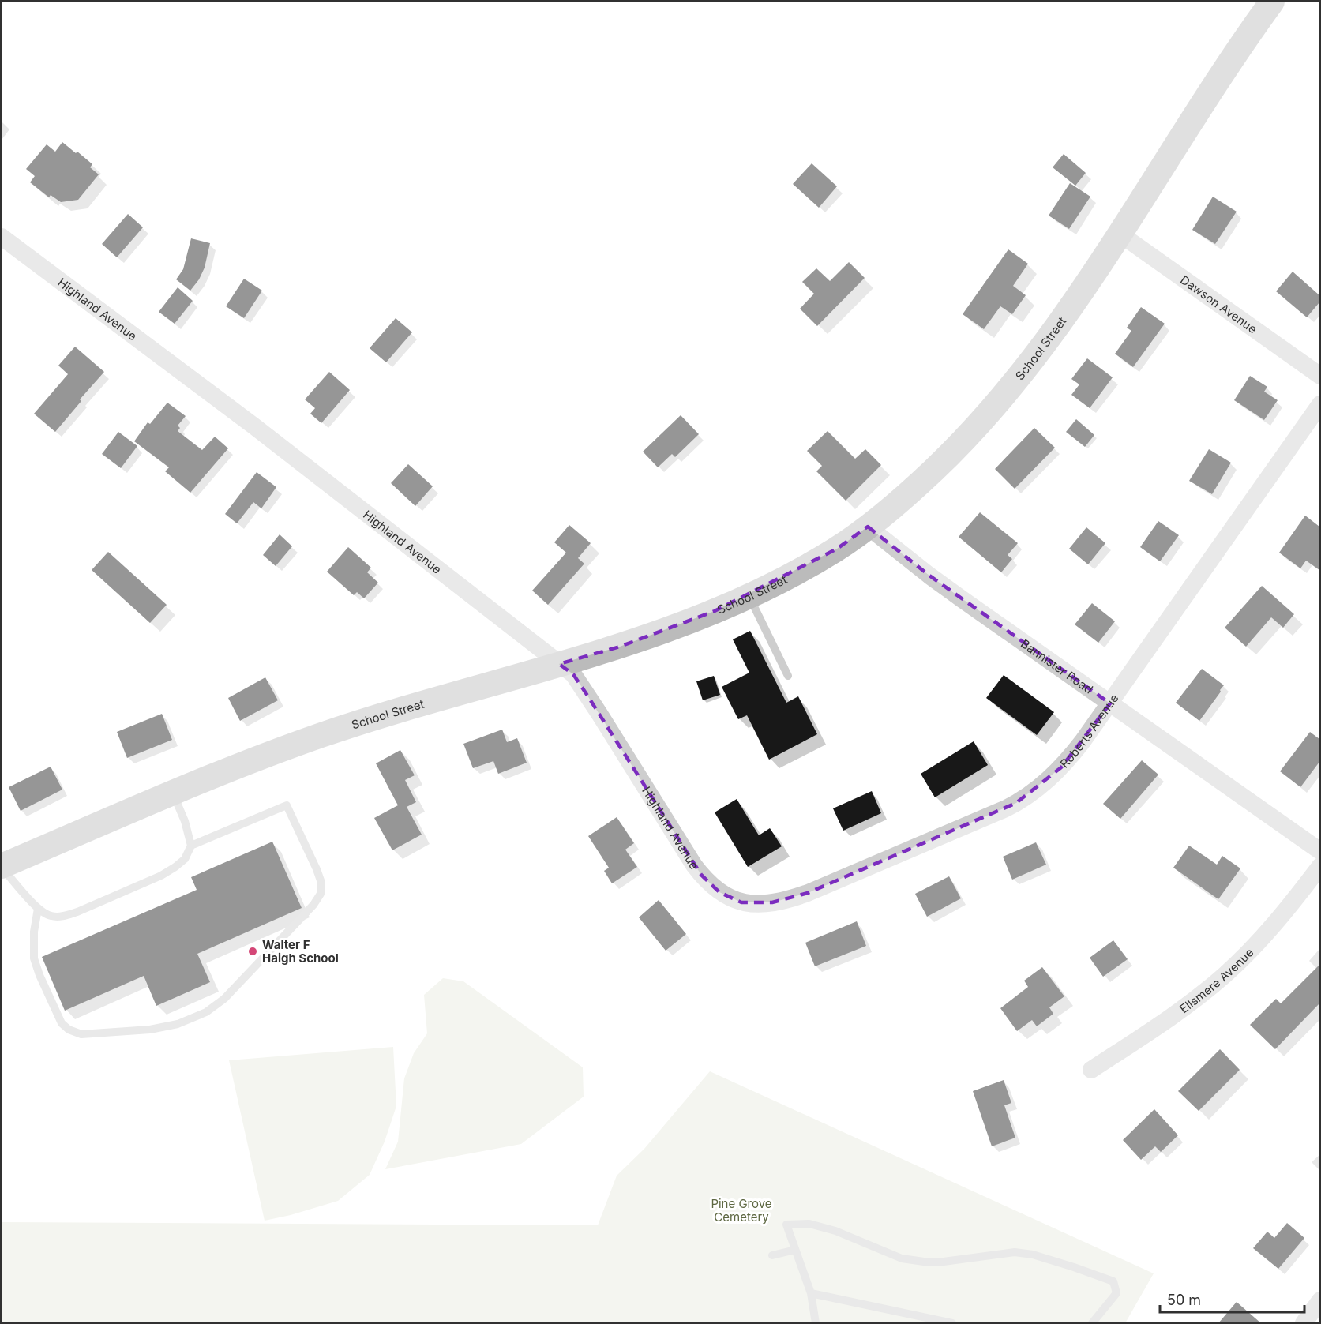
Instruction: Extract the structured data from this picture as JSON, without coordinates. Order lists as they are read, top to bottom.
{
  "streets": {
    "street": [
      "Dawson Avenue",
      "Highland Avenue",
      "School Street",
      "Bannister Road",
      "Roberts Avenue",
      "Ellsmere Avenue"
    ]
  },
  "crossings": [
    ["Dawson Avenue", "School Street"],
    ["Highland Avenue", "School Street"],
    ["Highland Avenue", "Roberts Avenue"],
    ["School Street", "Bannister Road"],
    ["Bannister Road", "Roberts Avenue"]
  ],
  "parks": ["Pine Grove Cemetery"],
  "places": ["Walter F Haigh School"],
  "scale_bar": "50 m"
}
